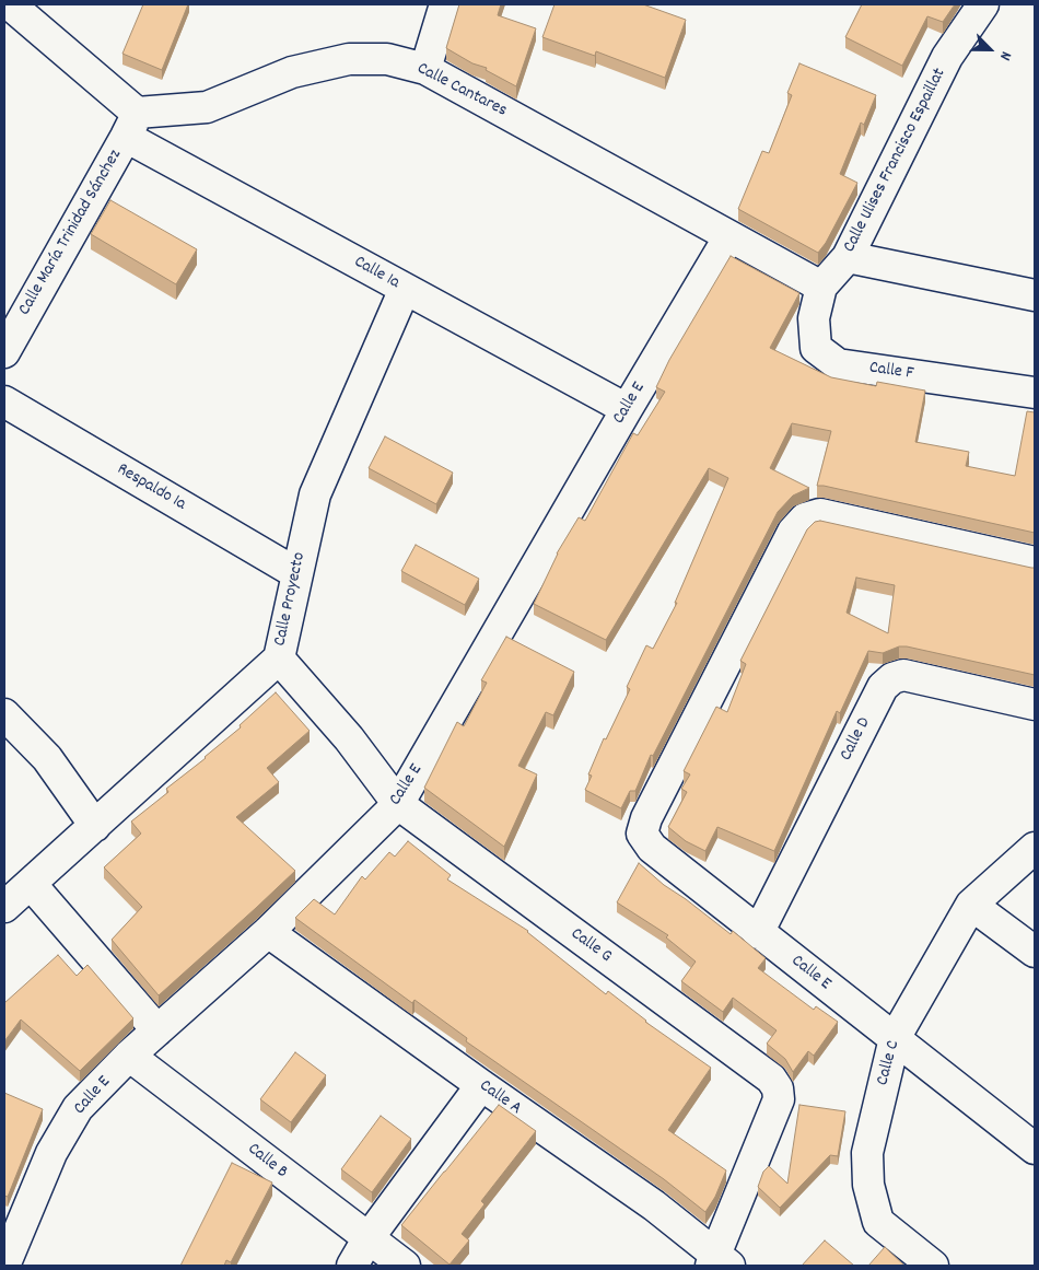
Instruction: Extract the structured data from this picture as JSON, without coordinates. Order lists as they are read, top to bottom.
{
  "streets": {
    "street": [
      "Calle Cantares",
      "Calle Ulises Francisco Espaillat",
      "Calle María Trinidad Sánchez",
      "Calle 1a",
      "Calle F",
      "Calle E",
      "Respaldo 1a",
      "Calle Proyecto",
      "Calle D",
      "Calle G",
      "Calle C",
      "Calle A",
      "Calle B"
    ]
  },
  "crossings": [
    ["Calle Cantares", "Calle Ulises Francisco Espaillat"],
    ["Calle Cantares", "Calle María Trinidad Sánchez"],
    ["Calle Cantares", "Calle 1a"],
    ["Calle Cantares", "Calle F"],
    ["Calle Cantares", "Calle E"],
    ["Calle Ulises Francisco Espaillat", "Calle F"],
    ["Calle María Trinidad Sánchez", "Calle 1a"],
    ["Calle 1a", "Calle E"],
    ["Calle 1a", "Calle Proyecto"],
    ["Calle E", "Calle D"],
    ["Calle E", "Calle G"],
    ["Calle E", "Calle C"],
    ["Calle E", "Calle A"],
    ["Calle E", "Calle B"],
    ["Respaldo 1a", "Calle Proyecto"],
    ["Calle Proyecto", "Calle G"],
    ["Calle G", "Calle A"]
  ],
  "north": "bottom right"
}
